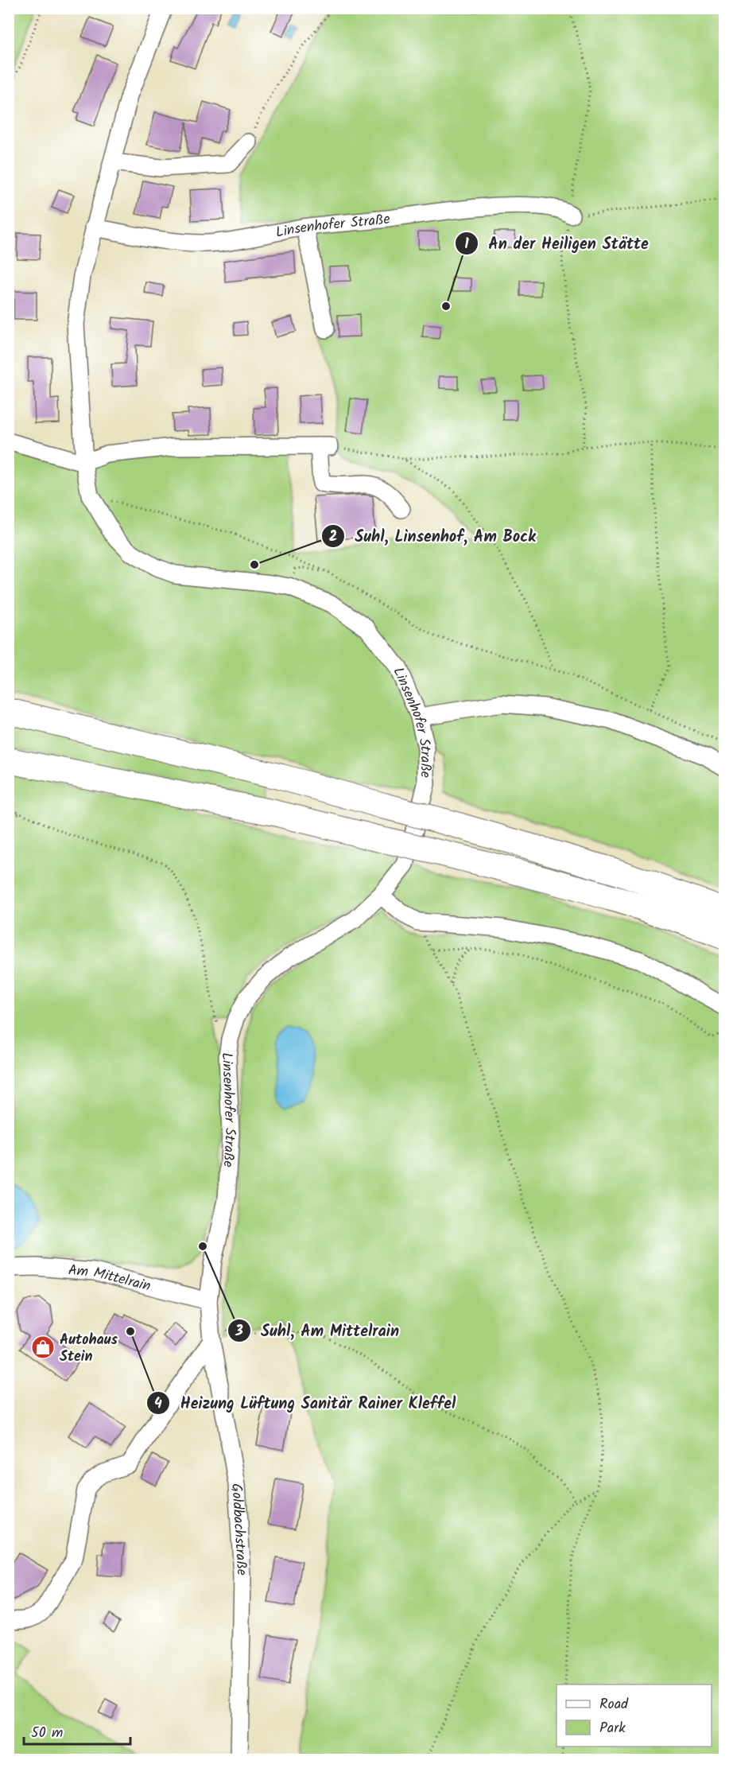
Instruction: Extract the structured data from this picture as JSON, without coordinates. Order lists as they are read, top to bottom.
{
  "streets": {
    "street": ["Linsenhofer Straße", "Am Mittelrain", "Goldbachstraße"]
  },
  "crossings": [
    ["Linsenhofer Straße", "Am Mittelrain"],
    ["Linsenhofer Straße", "Goldbachstraße"],
    ["Am Mittelrain", "Goldbachstraße"]
  ],
  "places": {
    "other": [
      "An der Heiligen Stätte",
      "Suhl, Linsenhof, Am Bock",
      "Suhl, Am Mittelrain",
      "Heizung Lüftung Sanitär Rainer Kleffel"
    ],
    "shop": ["Autohaus Stein"]
  },
  "legend": ["Road", "Park"],
  "scale_bar": "50 m"
}
